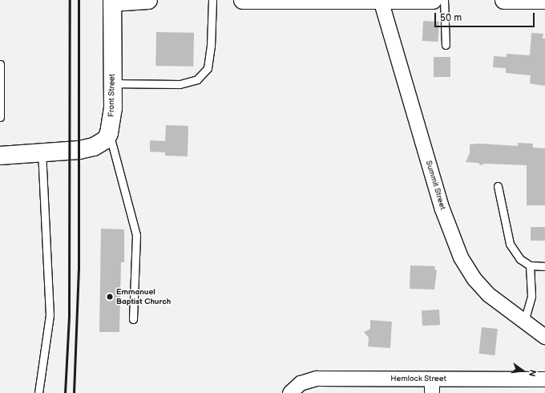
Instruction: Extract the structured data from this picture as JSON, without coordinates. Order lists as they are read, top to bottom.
{
  "streets": {
    "main road": ["Front Street"],
    "street": ["Summit Street", "Hemlock Street"]
  },
  "places": ["Emmanuel Baptist Church"],
  "scale_bar": "50 m",
  "north": "right"
}
